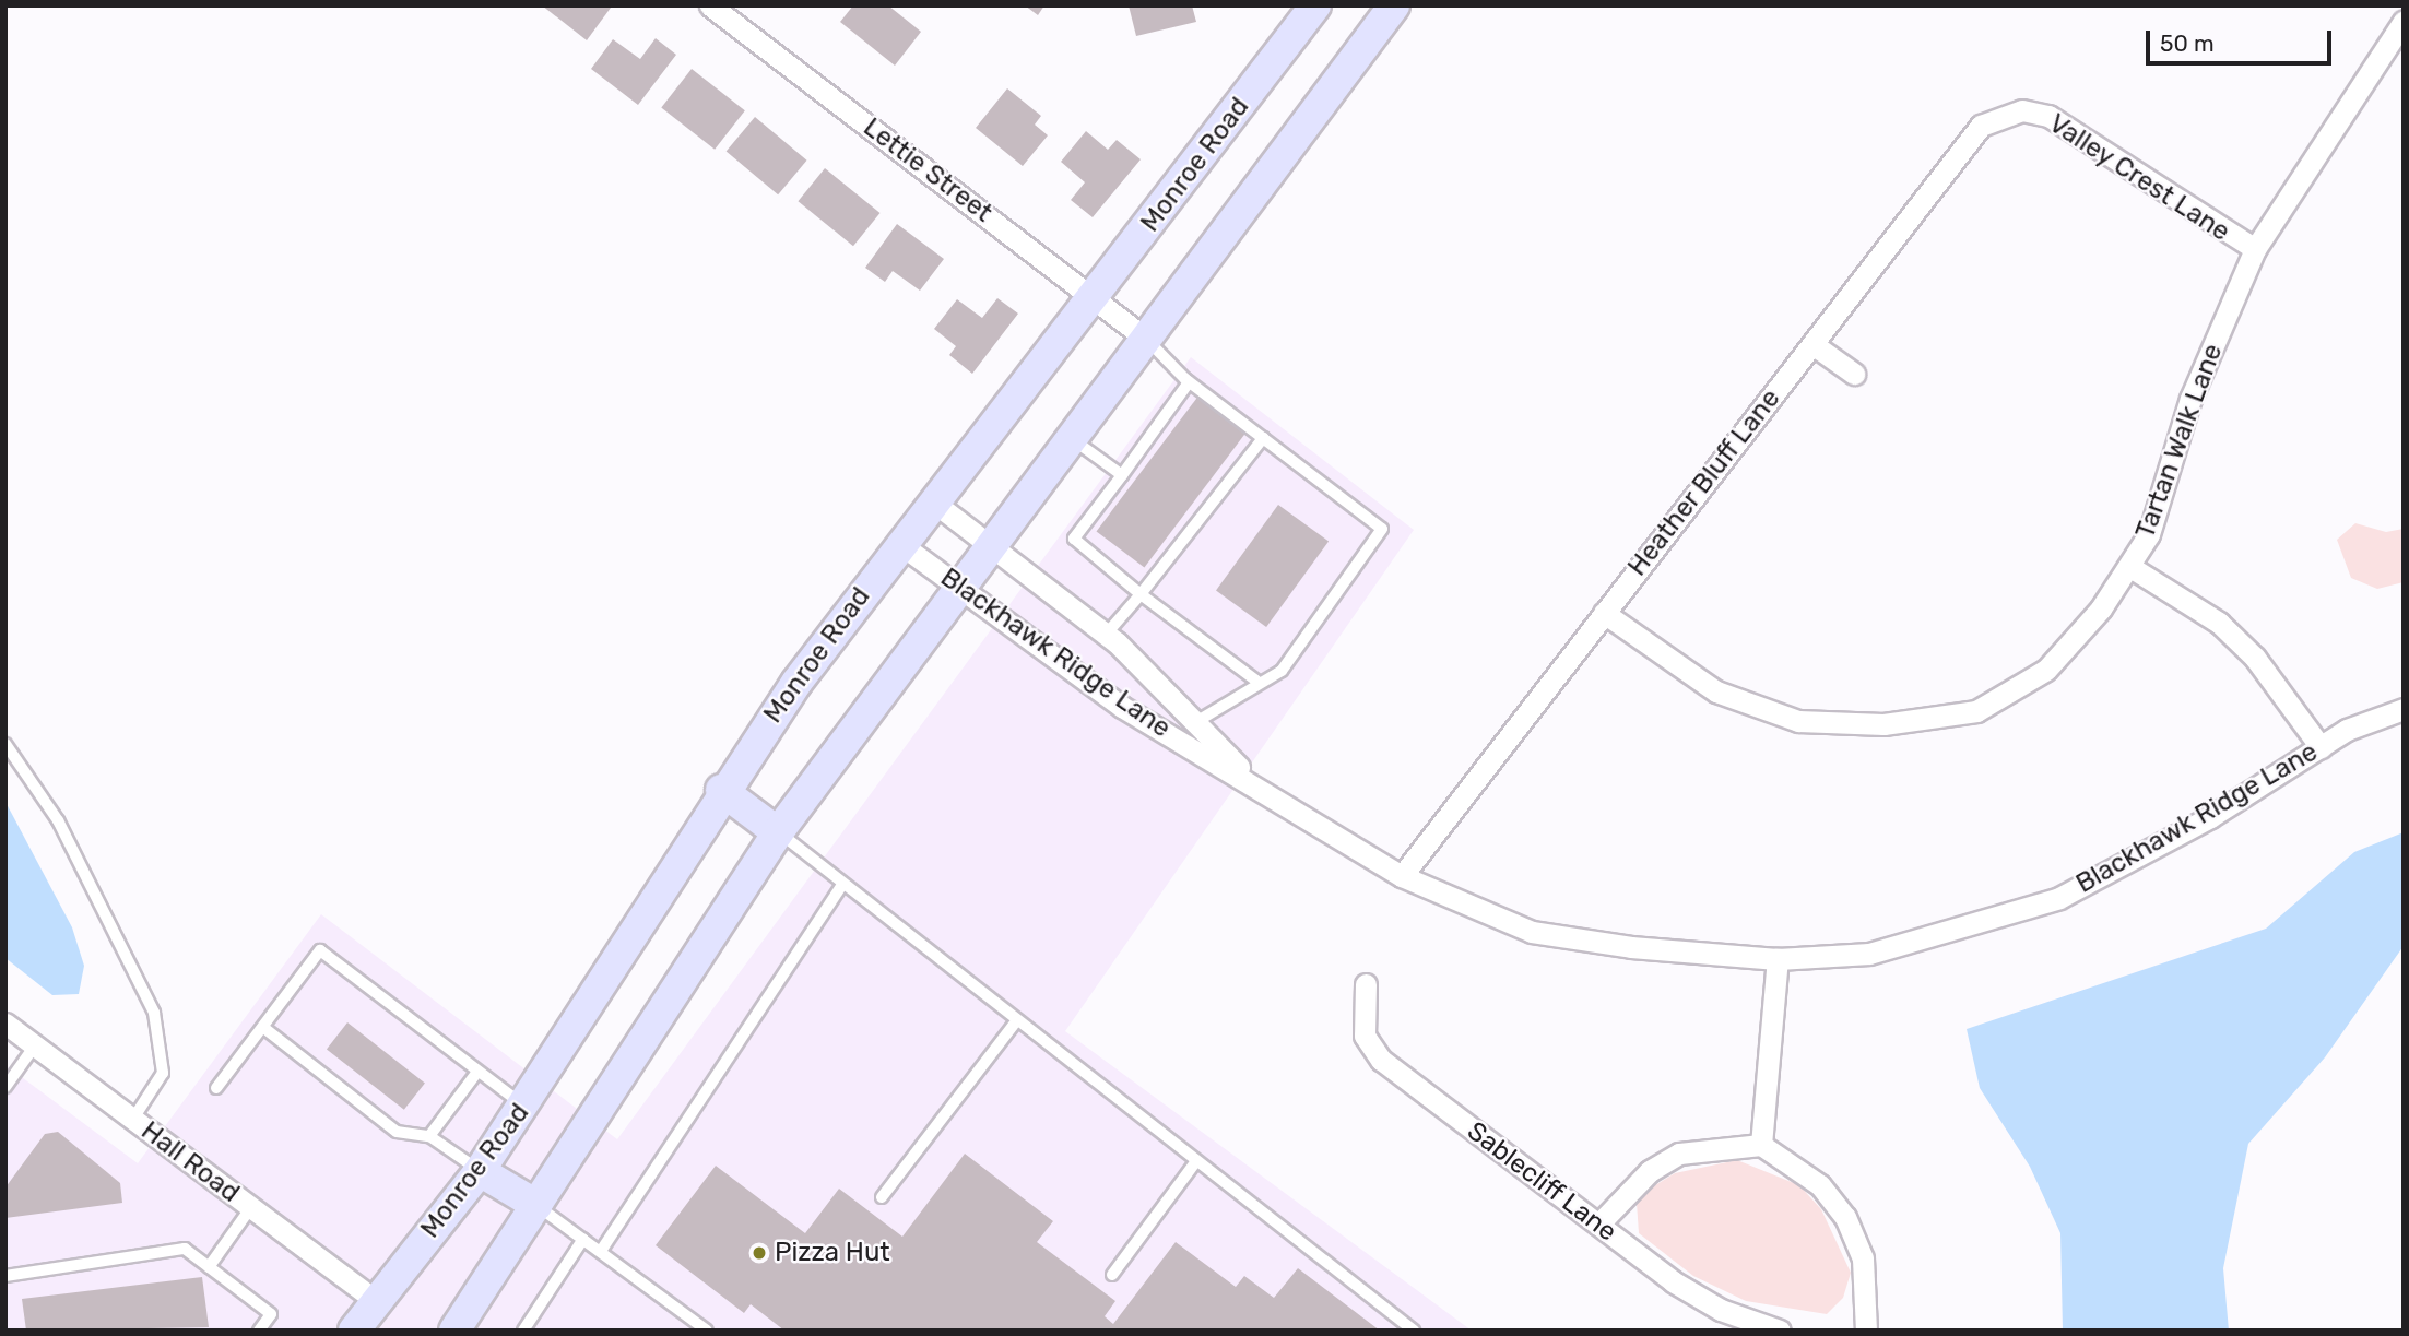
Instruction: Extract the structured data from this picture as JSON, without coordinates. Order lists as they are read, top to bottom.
{
  "streets": {
    "main road": ["Monroe Road"],
    "street": [
      "Lettie Street",
      "Valley Crest Lane",
      "Tartan Walk Lane",
      "Heather Bluff Lane",
      "Blackhawk Ridge Lane",
      "Hall Road",
      "Sablecliff Lane"
    ]
  },
  "crossings": [
    ["Monroe Road", "Lettie Street"],
    ["Monroe Road", "Blackhawk Ridge Lane"],
    ["Monroe Road", "Hall Road"],
    ["Valley Crest Lane", "Tartan Walk Lane"],
    ["Valley Crest Lane", "Heather Bluff Lane"],
    ["Tartan Walk Lane", "Heather Bluff Lane"],
    ["Heather Bluff Lane", "Blackhawk Ridge Lane"]
  ],
  "places": ["Pizza Hut"],
  "scale_bar": "50 m"
}
